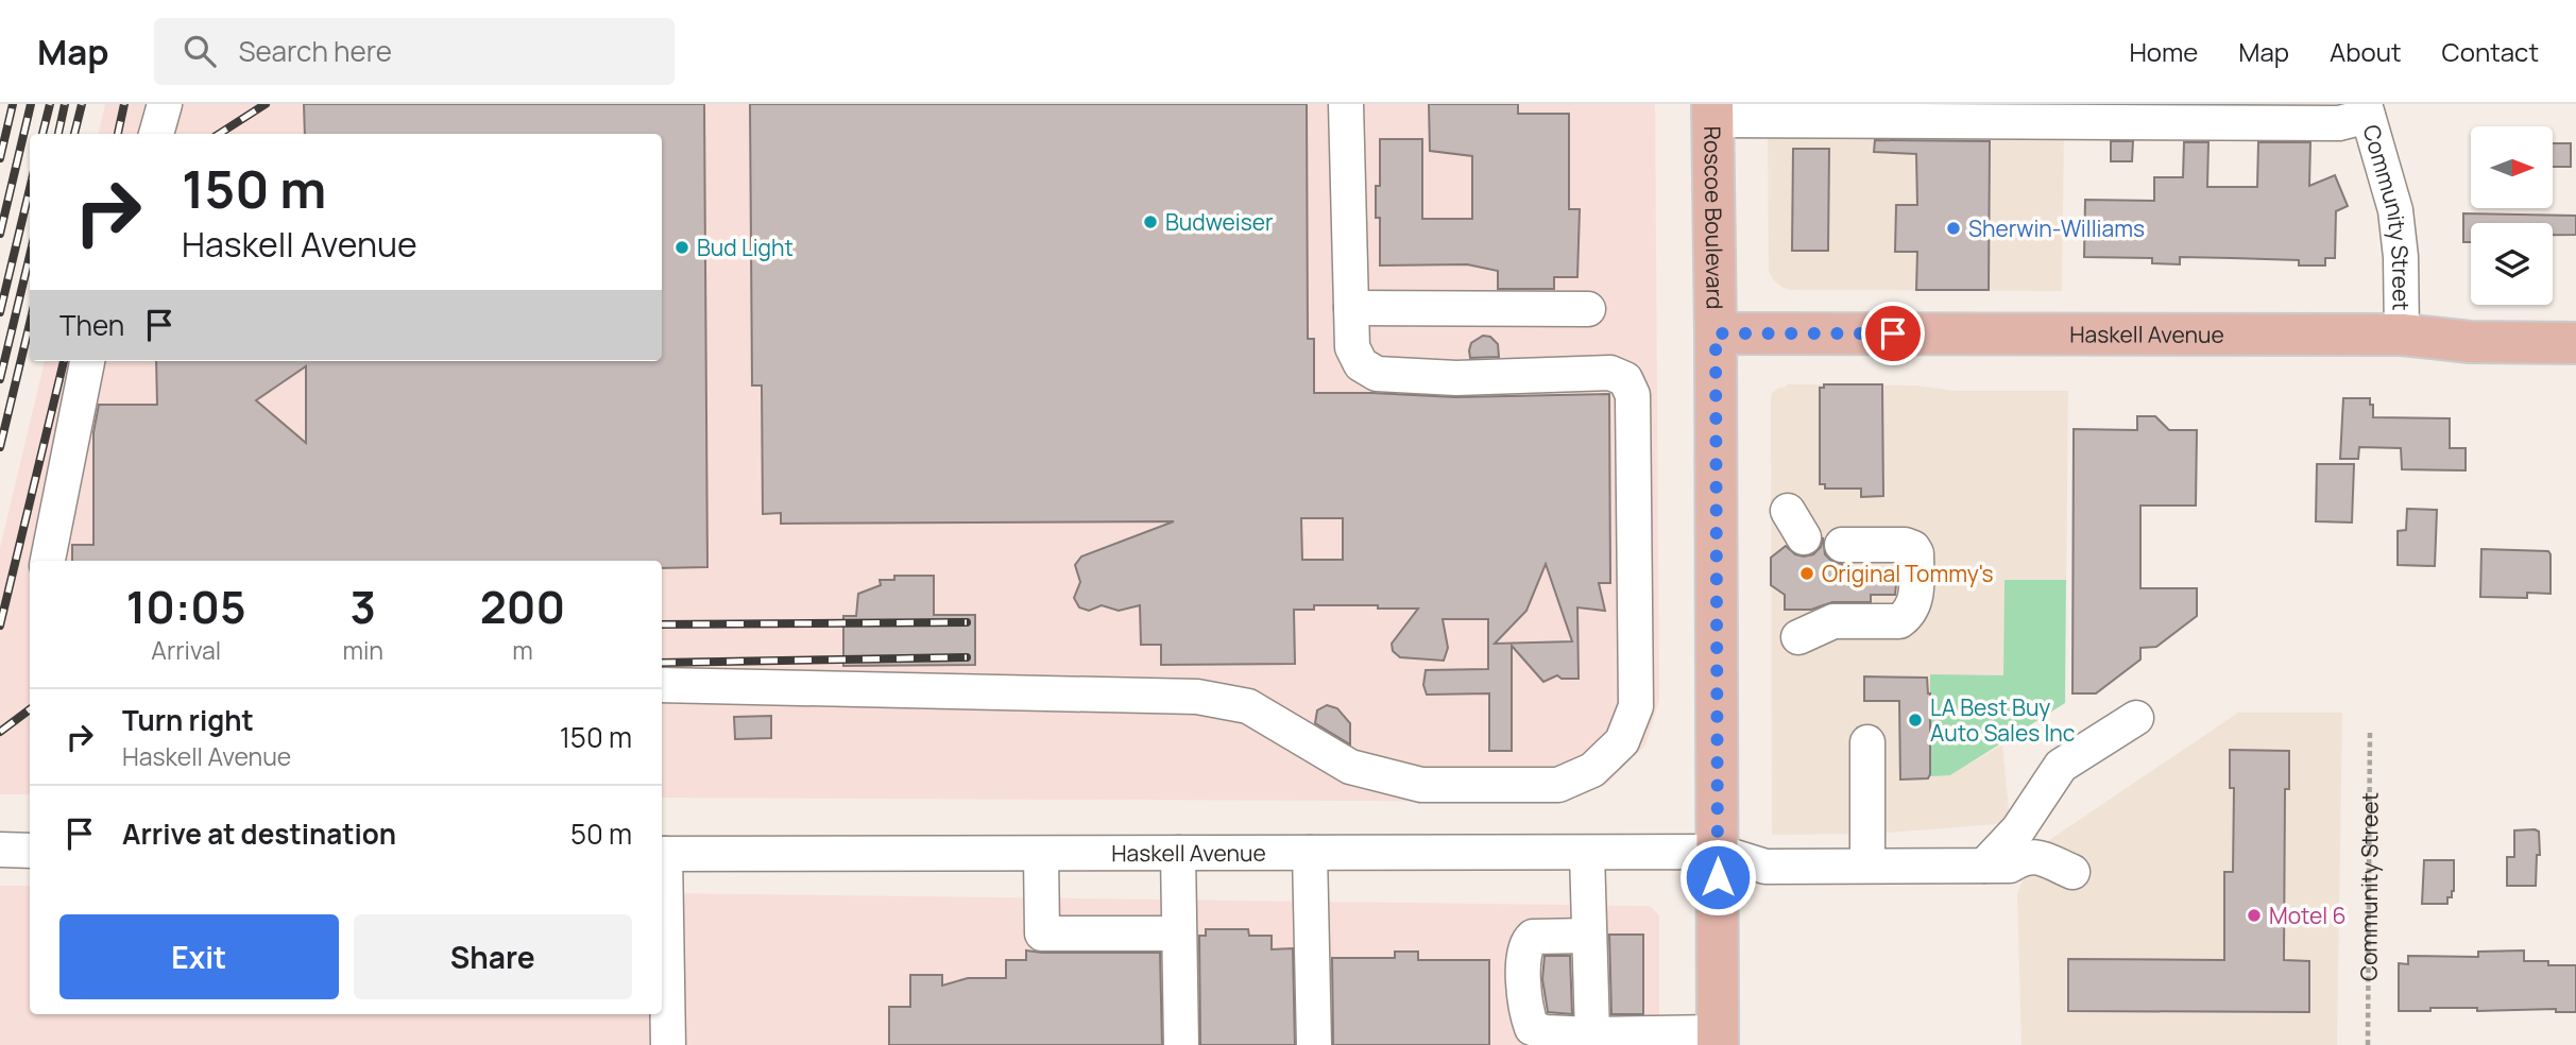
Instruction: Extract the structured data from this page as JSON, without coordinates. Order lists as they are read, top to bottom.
{
  "streets": {
    "main road": ["Roscoe Boulevard", "Haskell Avenue"],
    "street": ["Community Street"]
  },
  "crossings": [
    ["Roscoe Boulevard", "Haskell Avenue"],
    ["Community Street", "Haskell Avenue"]
  ],
  "places": [
    "Budweiser",
    "Sherwin-Williams",
    "Bud Light",
    "Original Tommy's",
    "LA Best Buy Auto Sales Inc",
    "Motel 6"
  ],
  "north": "right",
  "page": {
    "header": "Map",
    "search": "Search here",
    "nav": [
      "Home",
      "Map",
      "About",
      "Contact"
    ],
    "turn": ["150 m", "Haskell Avenue"],
    "then": "Then",
    "eta": [
      "10:05",
      "Arrival",
      "3",
      "min",
      "200",
      "m"
    ],
    "list": [
      {
        "name": "Turn right",
        "note": "Haskell Avenue",
        "value": "150 m"
      },
      {
        "name": "Arrive at destination",
        "value": "50 m"
      }
    ],
    "buttons": ["Exit", "Share"]
  }
}
